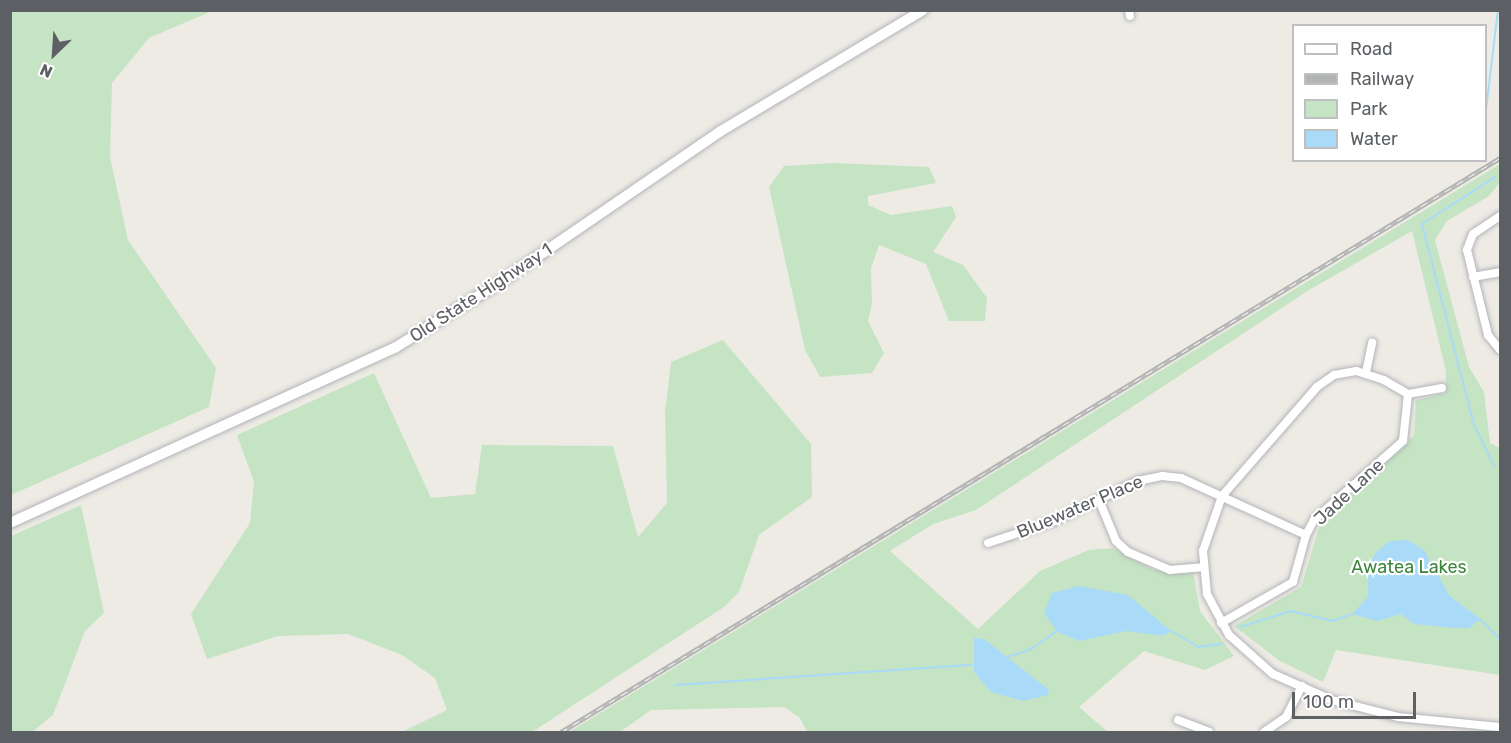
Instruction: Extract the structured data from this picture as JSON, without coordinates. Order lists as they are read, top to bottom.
{
  "streets": {
    "main road": ["Old State Highway 1"],
    "street": ["Jade Lane", "Bluewater Place"]
  },
  "crossings": [
    ["Jade Lane", "Bluewater Place"]
  ],
  "parks": ["Awatea Lakes"],
  "legend": [
    "Road",
    "Railway",
    "Park",
    "Water"
  ],
  "scale_bar": "100 m",
  "north": "bottom left"
}
